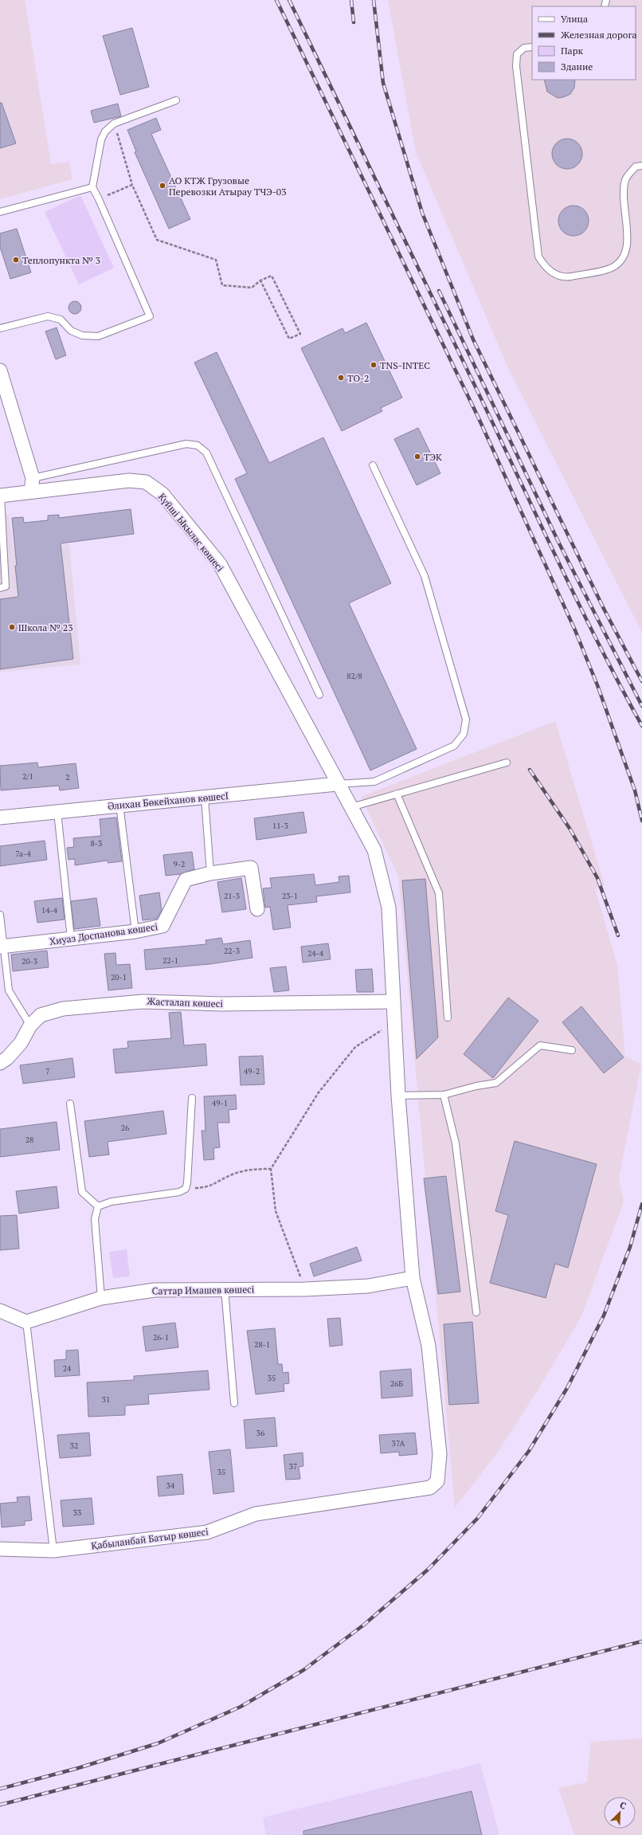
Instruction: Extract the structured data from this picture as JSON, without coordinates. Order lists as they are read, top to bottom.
{
  "streets": {
    "street": [
      "Күйші Ықылас көшесі",
      "Әлихан Бөкейханов көшесI",
      "Хиуаз Доспанова көшесі",
      "Жасталап көшесі",
      "Саттар Имашев көшесі",
      "Қабыланбай Батыр көшесі"
    ]
  },
  "crossings": [
    ["Күйші Ықылас көшесі", "Әлихан Бөкейханов көшесI"],
    ["Күйші Ықылас көшесі", "Жасталап көшесі"],
    ["Күйші Ықылас көшесі", "Қабыланбай Батыр көшесі"],
    ["Саттар Имашев көшесі", "Қабыланбай Батыр көшесі"]
  ],
  "places": [
    "АО КТЖ Грузовые Перевозки Атырау ТЧЭ-03",
    "Теплопункта № 3",
    "TNS-INTEC",
    "ТО-2",
    "ТЭК",
    "Школа № 23"
  ],
  "house_numbers": [
    "82/8",
    "2/1",
    "2",
    "11-3",
    "8-3",
    "7a-4",
    "9-2",
    "21-3",
    "23-1",
    "14-4",
    "22-3",
    "24-4",
    "22-1",
    "20-3",
    "20-1",
    "7",
    "49-2",
    "49-1",
    "26",
    "28",
    "26-1",
    "28-1",
    "24",
    "35",
    "26Б",
    "31",
    "36",
    "37А",
    "32",
    "37",
    "35",
    "34",
    "33"
  ],
  "legend": [
    "Улица",
    "Железная дорога",
    "Парк",
    "Здание"
  ],
  "north": "top right"
}
